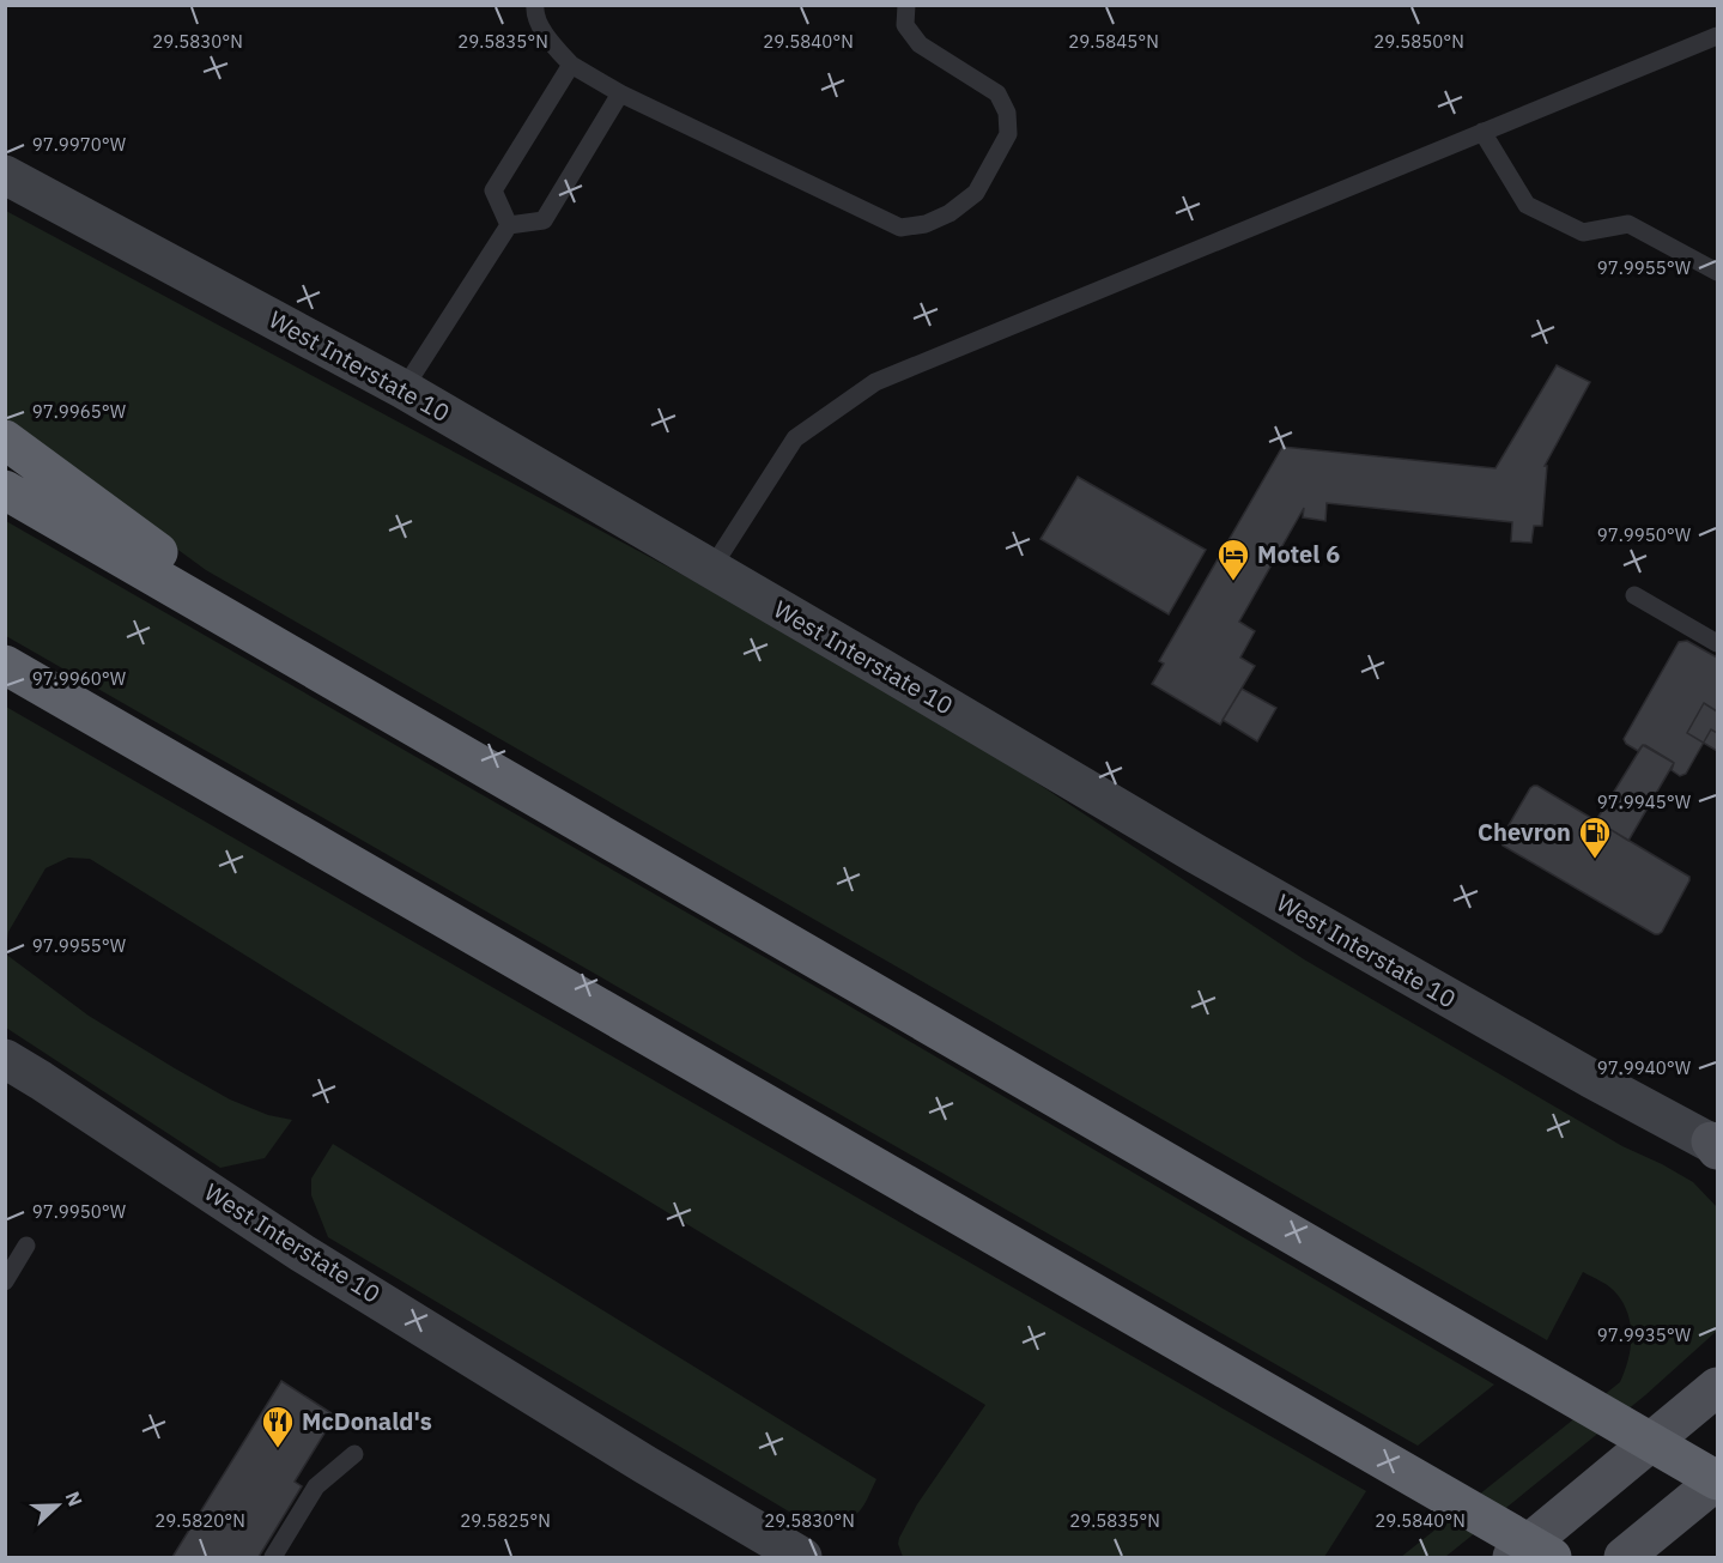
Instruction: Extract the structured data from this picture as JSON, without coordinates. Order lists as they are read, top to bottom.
{
  "streets": {
    "street": ["West Interstate 10"]
  },
  "places": {
    "hotel": ["Motel 6"],
    "fuel station": ["Chevron"],
    "restaurant": ["McDonald's"]
  },
  "north": "right",
  "coordinates": [
    "29.5845°N",
    "29.5830°N",
    "29.5835°N",
    "29.5840°N",
    "29.5850°N",
    "97.9970°W",
    "97.9955°W",
    "97.9965°W",
    "97.9950°W",
    "97.9960°W",
    "97.9945°W",
    "97.9940°W",
    "97.9935°W",
    "29.5820°N",
    "29.5825°N"
  ]
}
